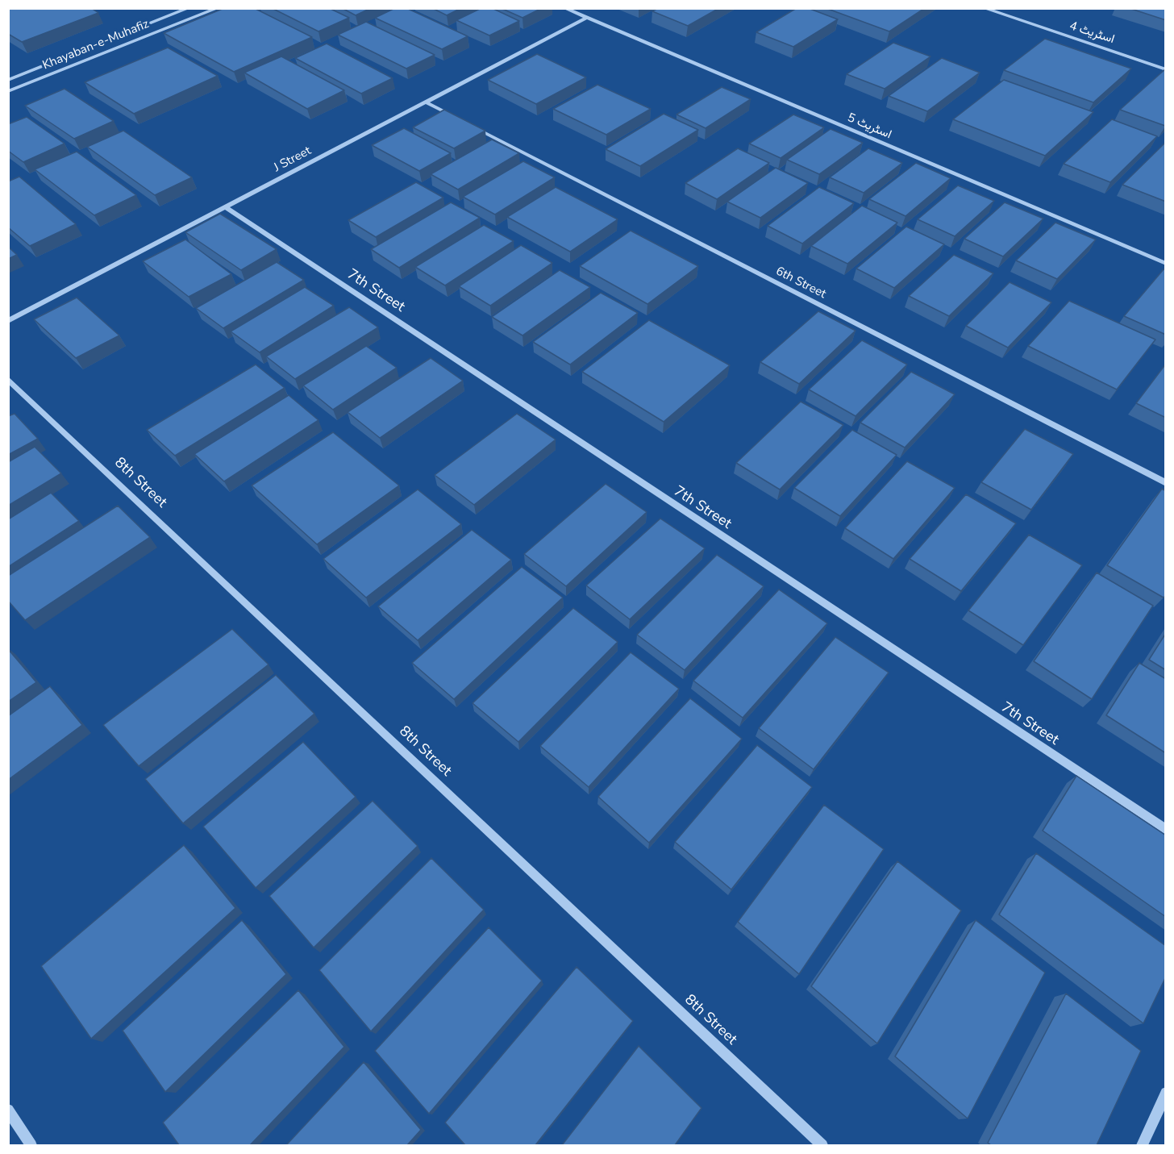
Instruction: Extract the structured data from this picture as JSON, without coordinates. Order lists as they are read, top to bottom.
{
  "streets": {
    "street": [
      "اسٹریٹ 4",
      "Khayaban-e-Muhafiz",
      "اسٹریٹ 5",
      "J Street",
      "6th Street",
      "7th Street",
      "8th Street"
    ]
  },
  "crossings": [
    ["اسٹریٹ 5", "J Street"],
    ["J Street", "7th Street"]
  ]
}
